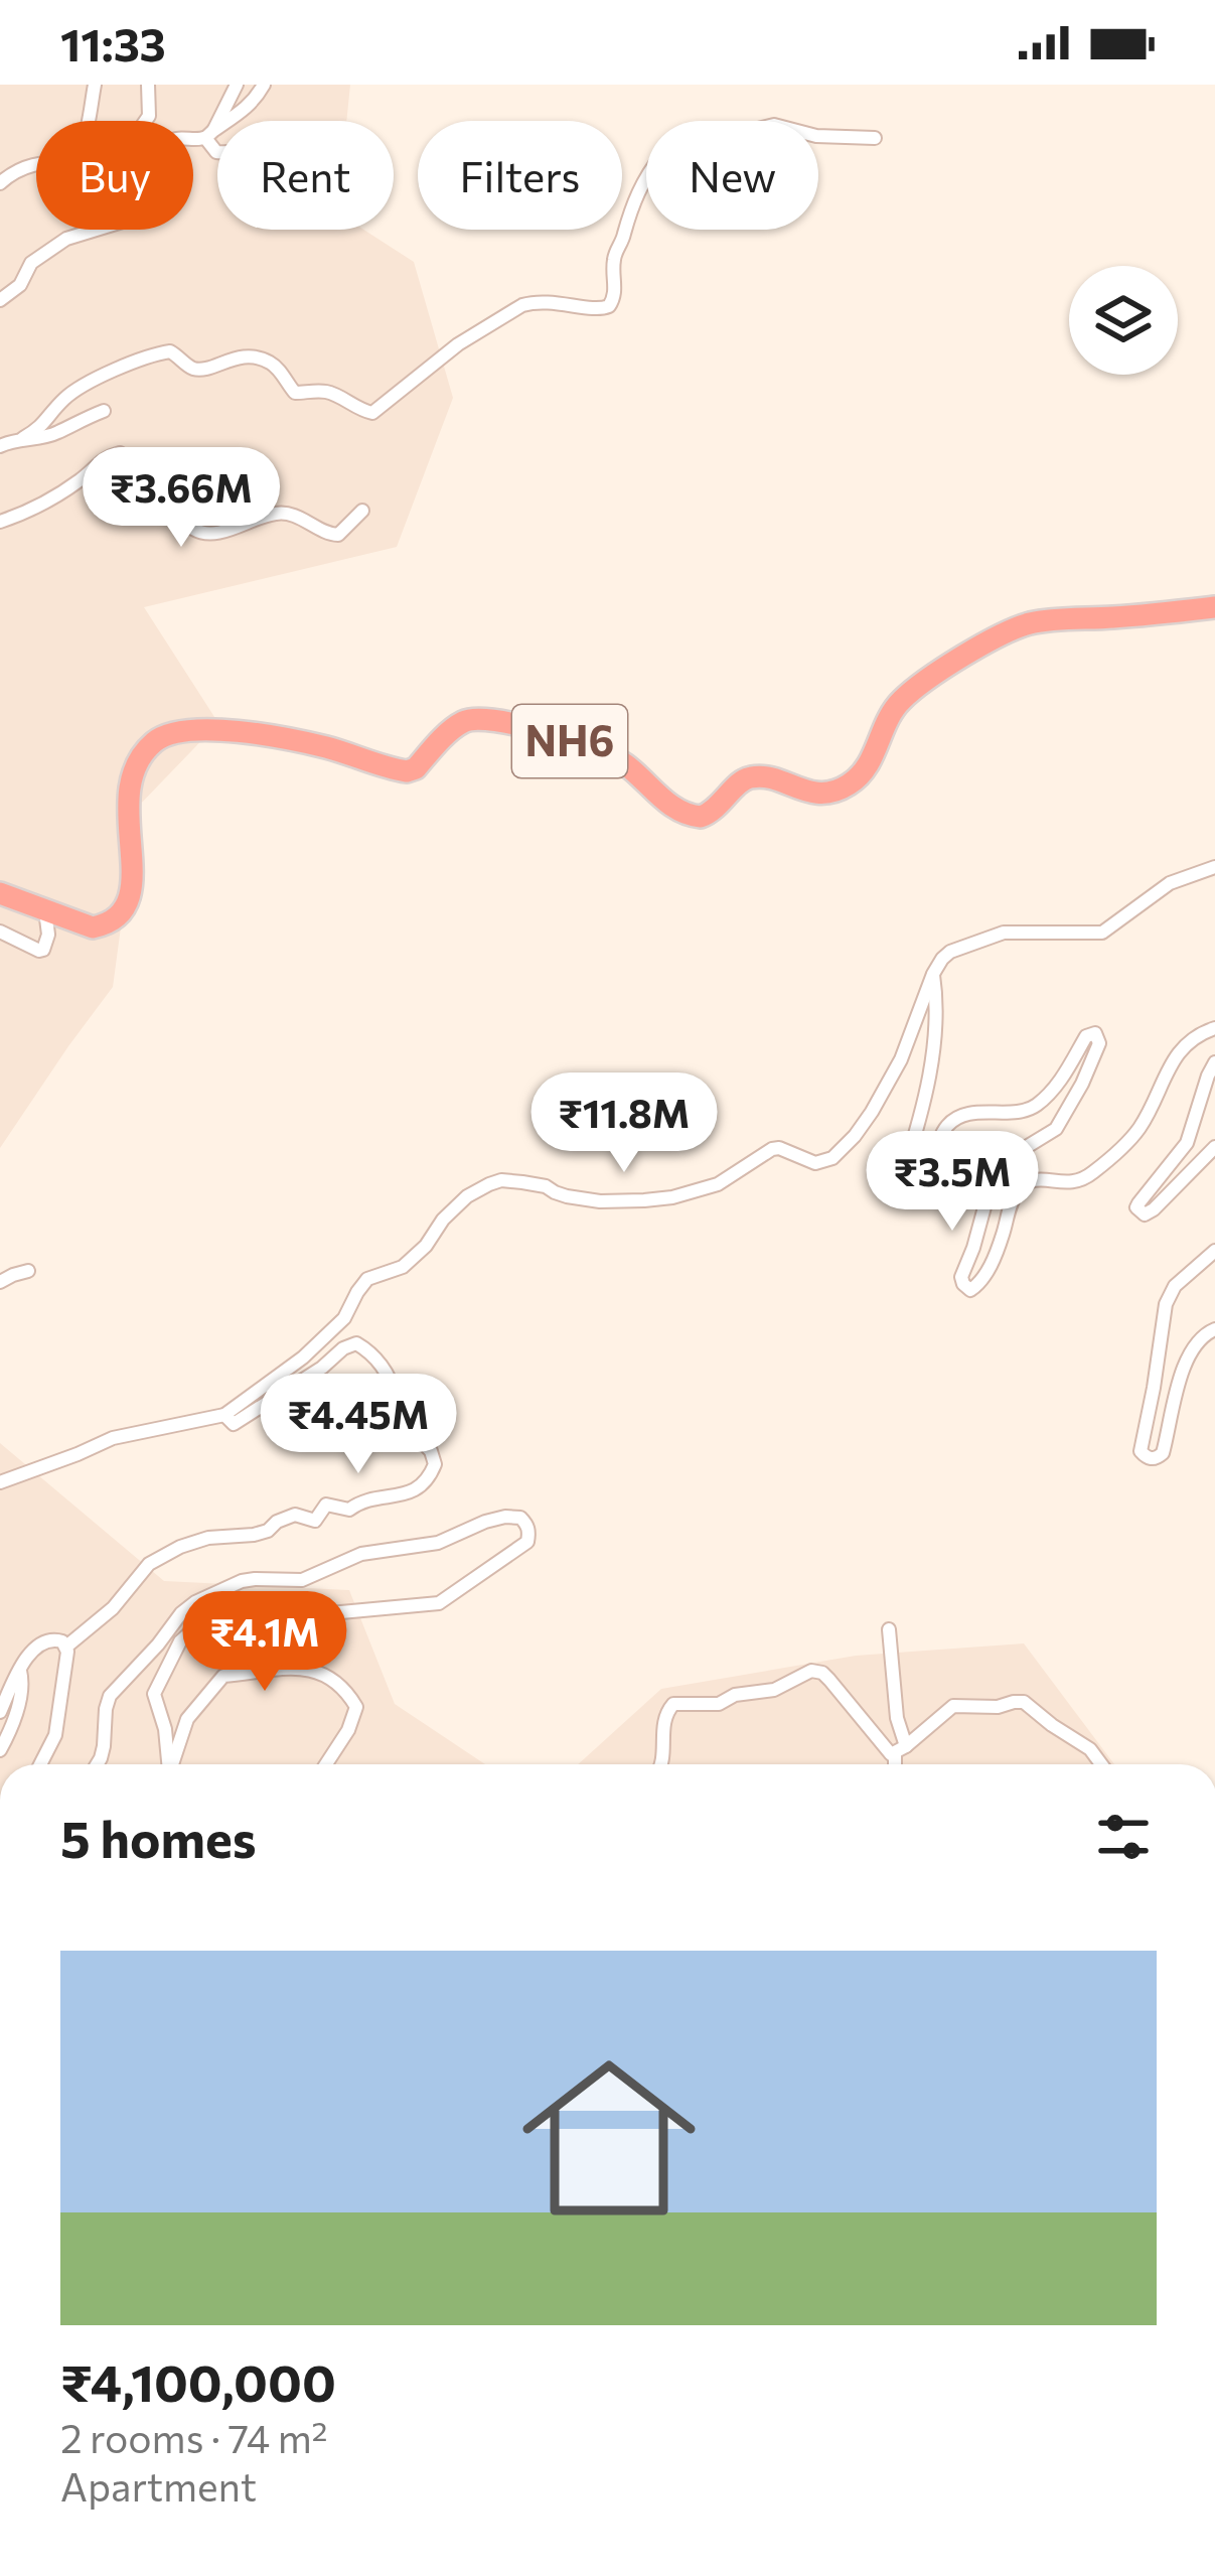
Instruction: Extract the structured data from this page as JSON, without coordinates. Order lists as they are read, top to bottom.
{
  "streets": {
    "highway": ["NH6"]
  },
  "page": {
    "status": "11:33",
    "chip": [
      "Buy",
      "Rent",
      "Filters",
      "New"
    ],
    "price": [
      "₹3.66M",
      "₹11.8M",
      "₹3.5M",
      "₹4.45M",
      "₹4.1M"
    ],
    "heading": "5 homes",
    "list": [
      {
        "name": "₹4,100,000",
        "note": "2 rooms · 74 m² · Apartment"
      }
    ]
  }
}
